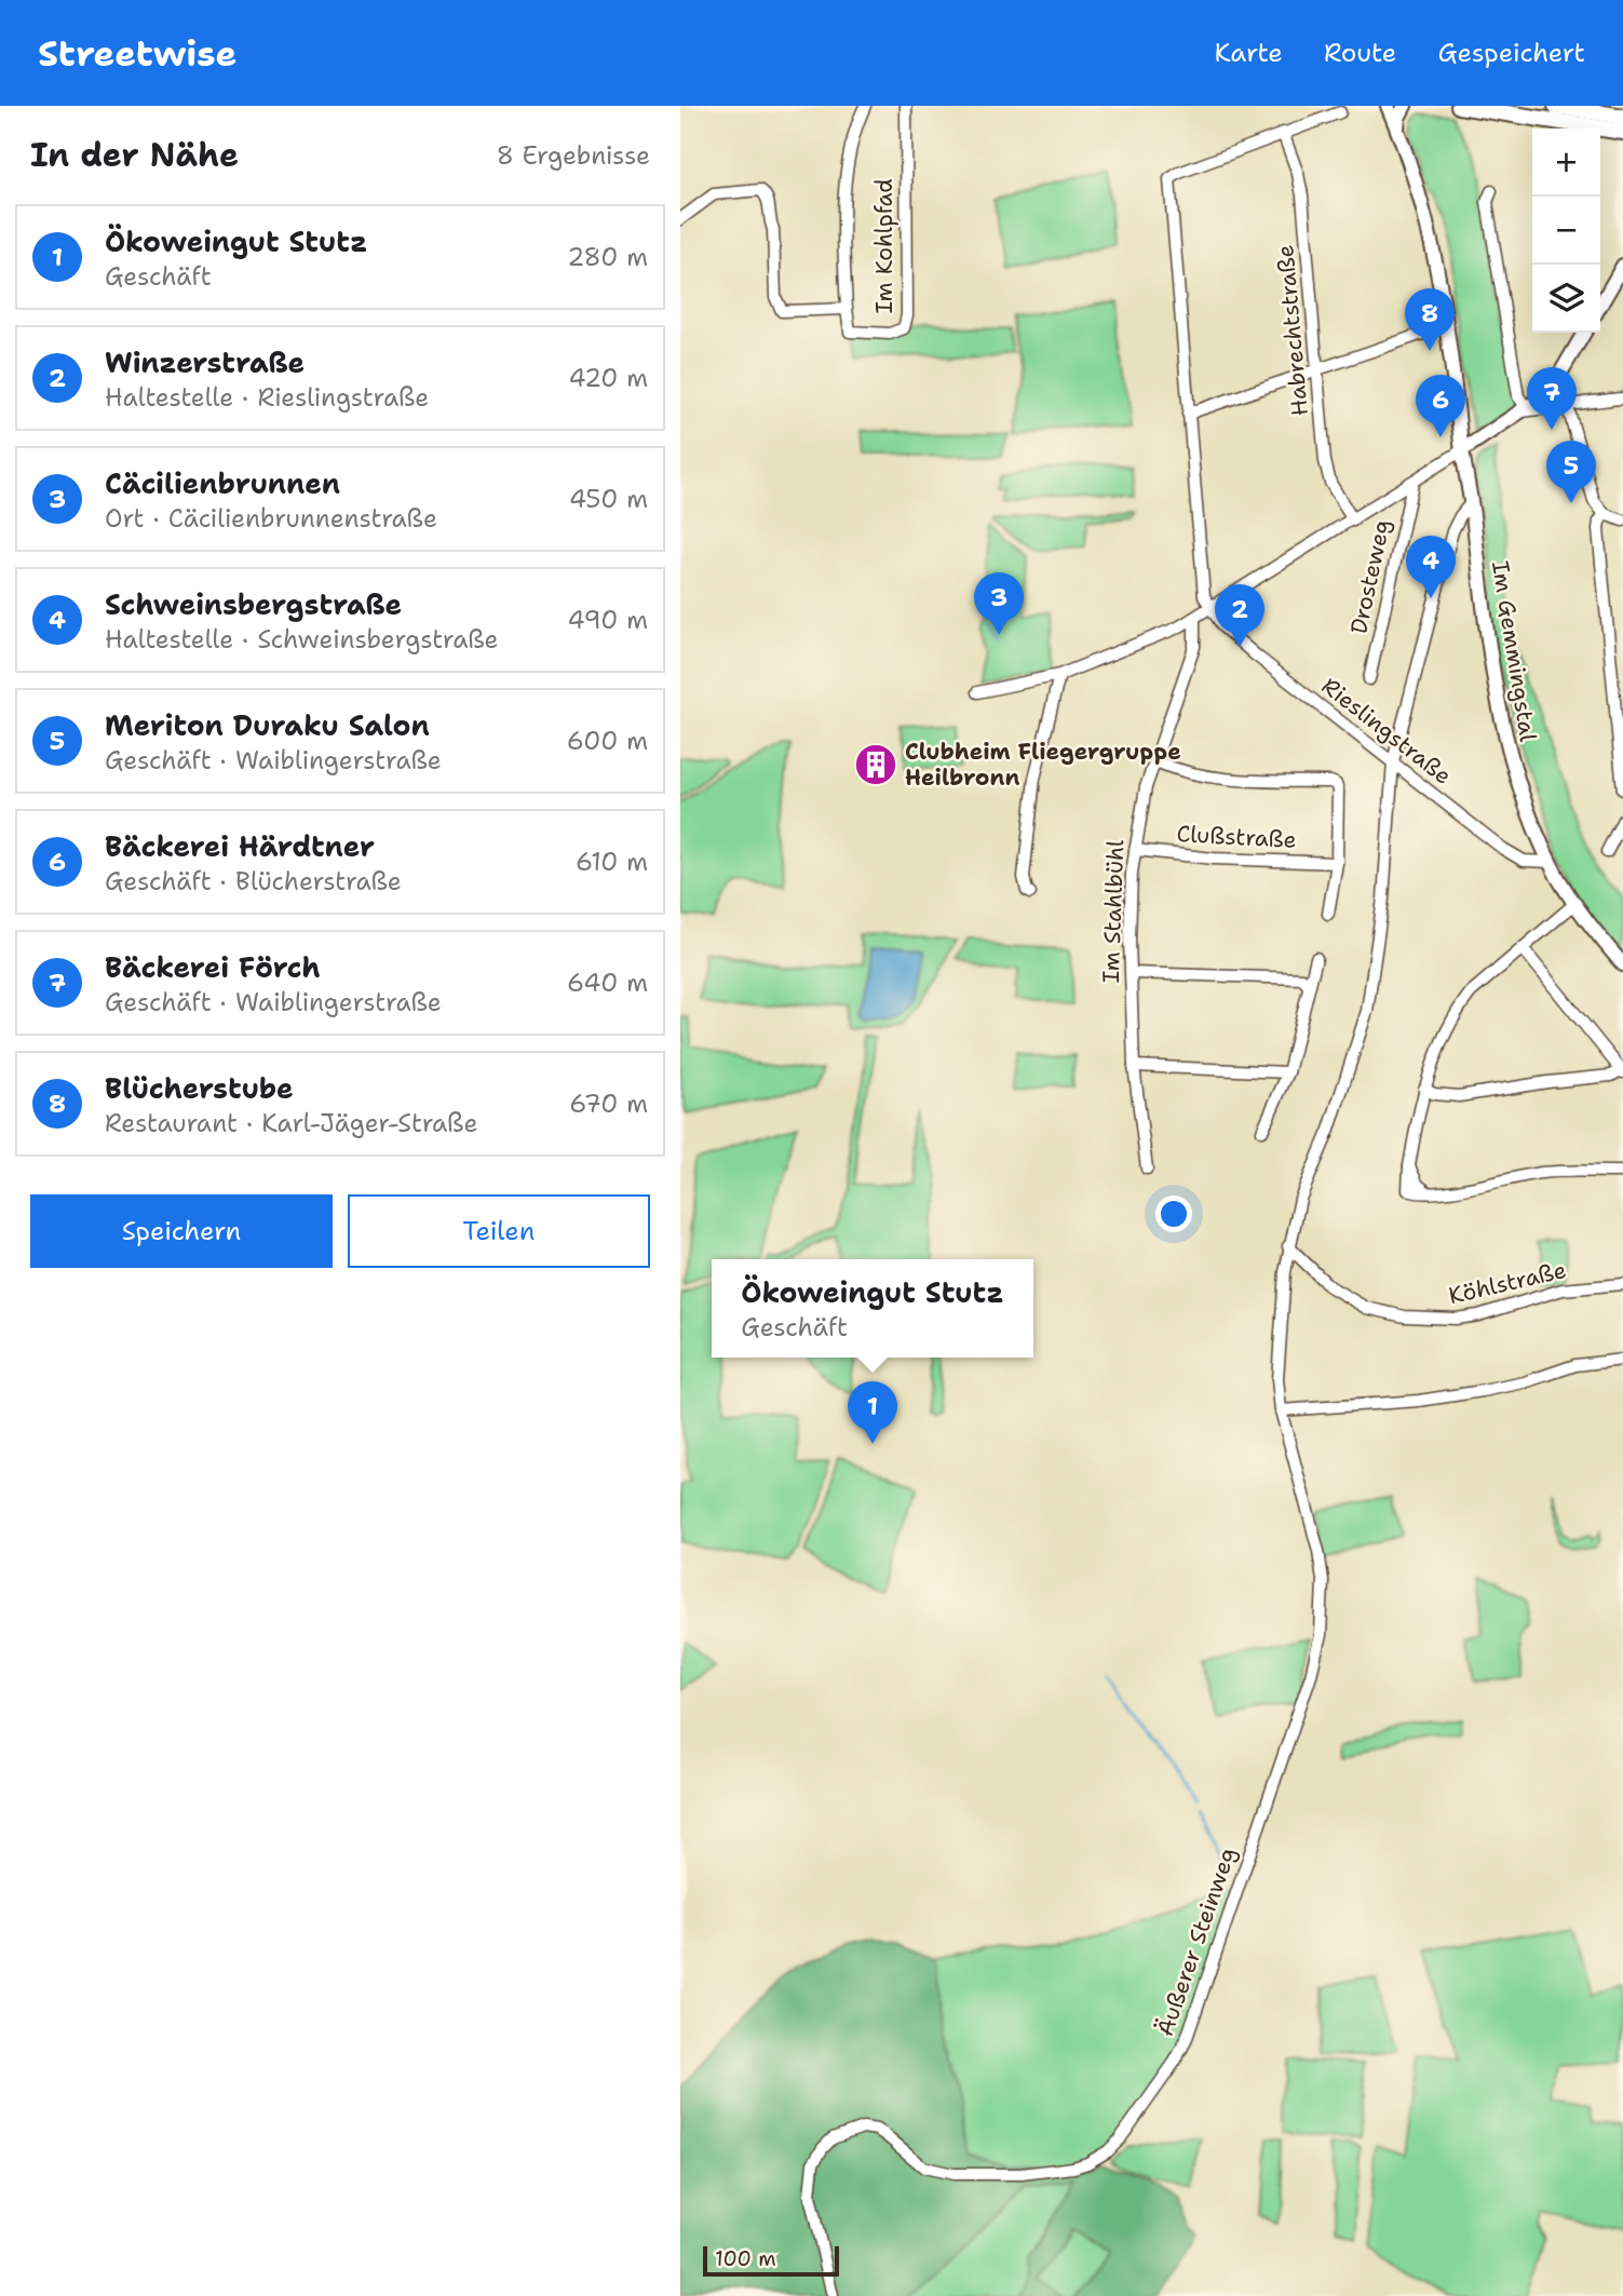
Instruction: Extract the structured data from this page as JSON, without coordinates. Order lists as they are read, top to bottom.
{
  "streets": {
    "street": [
      "Im Kohlpfad",
      "Habrechtstraße",
      "Drosteweg",
      "Im Gemmingstal",
      "Rieslingstraße",
      "Clußstraße",
      "Im Stahlbühl",
      "Köhlstraße",
      "Äußerer Steinweg"
    ]
  },
  "crossings": [
    ["Im Gemmingstal", "Rieslingstraße"],
    ["Clußstraße", "Im Stahlbühl"]
  ],
  "places": {
    "building": ["Clubheim Fliegergruppe Heilbronn"]
  },
  "scale_bar": "100 m",
  "page": {
    "header": "Streetwise",
    "nav": ["Karte", "Route", "Gespeichert"],
    "heading": ["In der Nähe", "8 Ergebnisse"],
    "map_buttons": ["+", "−"],
    "list": [
      {
        "mark": "1",
        "name": "Ökoweingut Stutz",
        "note": "Geschäft",
        "value": "280 m"
      },
      {
        "mark": "2",
        "name": "Winzerstraße",
        "note": "Haltestelle · Rieslingstraße",
        "value": "420 m"
      },
      {
        "mark": "3",
        "name": "Cäcilienbrunnen",
        "note": "Ort · Cäcilienbrunnenstraße",
        "value": "450 m"
      },
      {
        "mark": "4",
        "name": "Schweinsbergstraße",
        "note": "Haltestelle · Schweinsbergstraße",
        "value": "490 m"
      },
      {
        "mark": "5",
        "name": "Meriton Duraku Salon",
        "note": "Geschäft · Waiblingerstraße",
        "value": "600 m"
      },
      {
        "mark": "6",
        "name": "Bäckerei Härdtner",
        "note": "Geschäft · Blücherstraße",
        "value": "610 m"
      },
      {
        "mark": "7",
        "name": "Bäckerei Förch",
        "note": "Geschäft · Waiblingerstraße",
        "value": "640 m"
      },
      {
        "mark": "8",
        "name": "Blücherstube",
        "note": "Restaurant · Karl-Jäger-Straße",
        "value": "670 m"
      }
    ],
    "pins": [
      "8",
      "7",
      "6",
      "5",
      "4",
      "3",
      "2",
      "1"
    ],
    "buttons": ["Speichern", "Teilen"],
    "popup": ["Ökoweingut Stutz", "Geschäft"],
    "scale": "100 m"
  }
}
